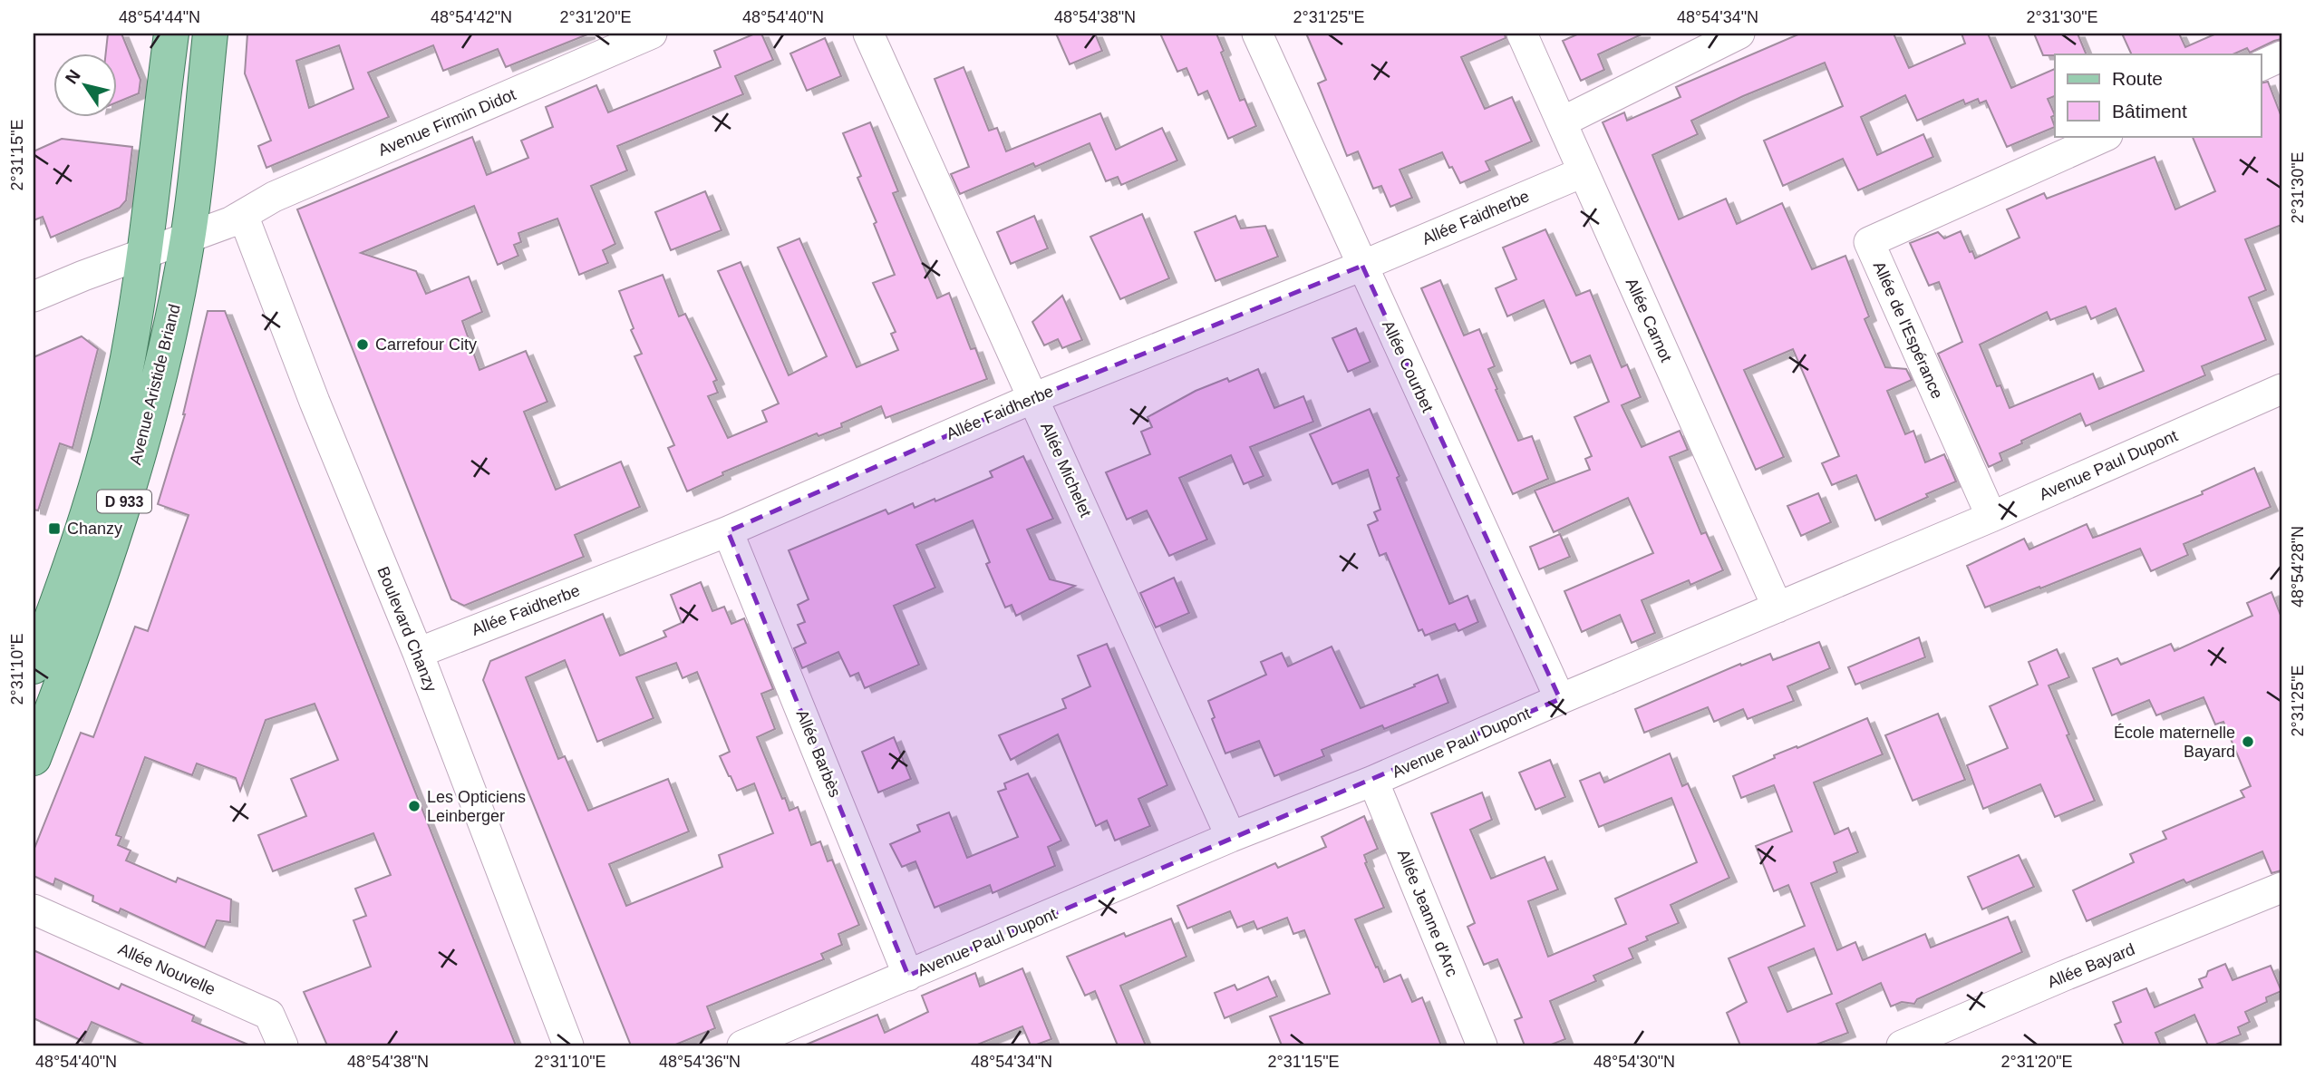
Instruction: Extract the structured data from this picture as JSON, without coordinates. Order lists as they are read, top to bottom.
{
  "streets": {
    "main road": ["Avenue Aristide Briand", "D 933"],
    "street": [
      "Avenue Firmin Didot",
      "Allée Faidherbe",
      "Allée Carnot",
      "Allée de l'Espérance",
      "Allée Courbet",
      "Avenue Paul Dupont",
      "Allée Michelet",
      "Boulevard Chanzy",
      "Allée Barbès",
      "Allée Jeanne d'Arc",
      "Allée Bayard",
      "Allée Nouvelle"
    ]
  },
  "crossings": [
    ["Avenue Firmin Didot", "Avenue Aristide Briand"],
    ["Avenue Firmin Didot", "Boulevard Chanzy"],
    ["Allée Faidherbe", "Allée Carnot"],
    ["Allée Faidherbe", "Allée Courbet"],
    ["Allée Faidherbe", "Allée Michelet"],
    ["Allée Faidherbe", "Boulevard Chanzy"],
    ["Allée Faidherbe", "Allée Barbès"],
    ["Allée Carnot", "Avenue Paul Dupont"],
    ["Allée de l'Espérance", "Avenue Paul Dupont"],
    ["Allée Courbet", "Avenue Paul Dupont"],
    ["Avenue Paul Dupont", "Allée Michelet"],
    ["Avenue Paul Dupont", "Allée Barbès"],
    ["Avenue Paul Dupont", "Allée Jeanne d'Arc"]
  ],
  "places": {
    "other": ["Carrefour City", "École maternelle Bayard", "Les Opticiens Leinberger"],
    "transit": ["Chanzy"]
  },
  "legend": ["Route", "Bâtiment"],
  "north": "top left",
  "coordinates": [
    "48°54'44\"N",
    "48°54'42\"N",
    "2°31'20\"E",
    "48°54'40\"N",
    "48°54'38\"N",
    "2°31'25\"E",
    "48°54'34\"N",
    "2°31'30\"E",
    "2°31'15\"E",
    "48°54'28\"N",
    "2°31'10\"E",
    "48°54'36\"N",
    "48°54'30\"N"
  ]
}
